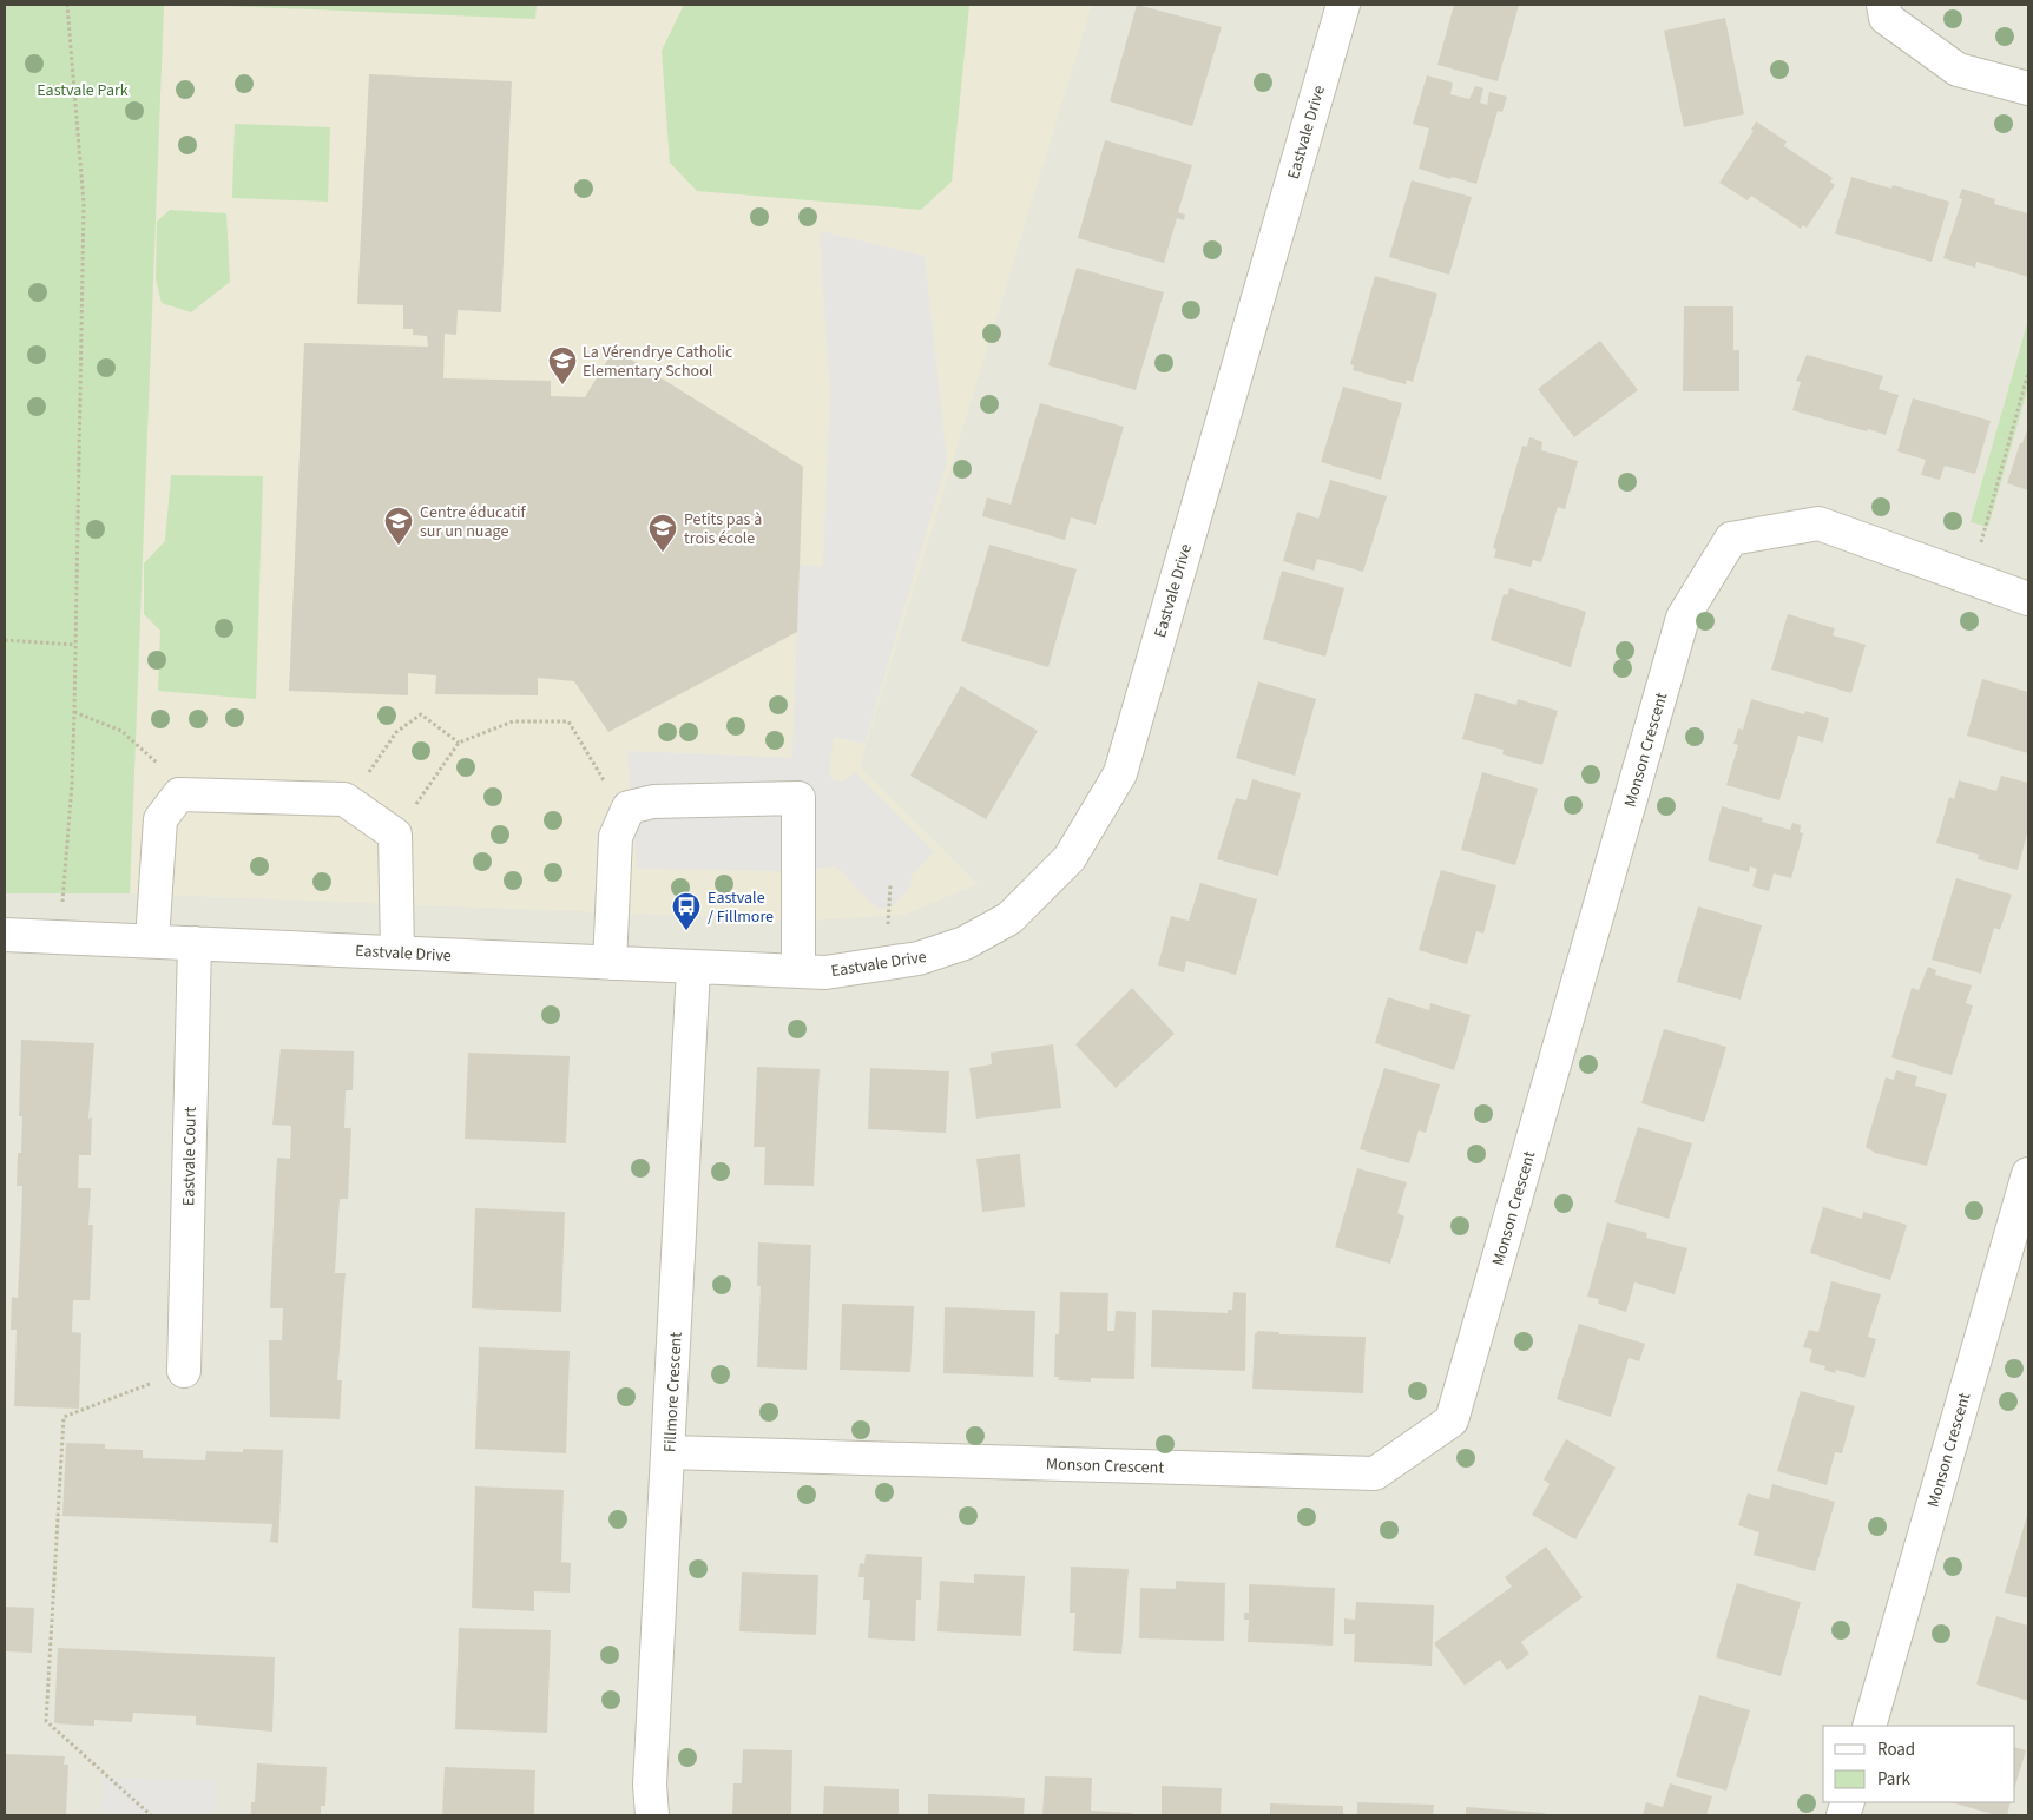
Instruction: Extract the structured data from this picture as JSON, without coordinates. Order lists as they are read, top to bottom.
{
  "streets": {
    "street": [
      "Eastvale Drive",
      "Monson Crescent",
      "Eastvale Court",
      "Fillmore Crescent"
    ]
  },
  "crossings": [
    ["Eastvale Drive", "Eastvale Court"],
    ["Eastvale Drive", "Fillmore Crescent"],
    ["Monson Crescent", "Fillmore Crescent"]
  ],
  "parks": ["Eastvale Park"],
  "places": {
    "school or university": ["La Vérendrye Catholic Elementary School", "Centre éducatif sur un nuage", "Petits pas à trois école"],
    "bus stop": ["Eastvale / Fillmore"]
  },
  "legend": ["Road", "Park"]
}
